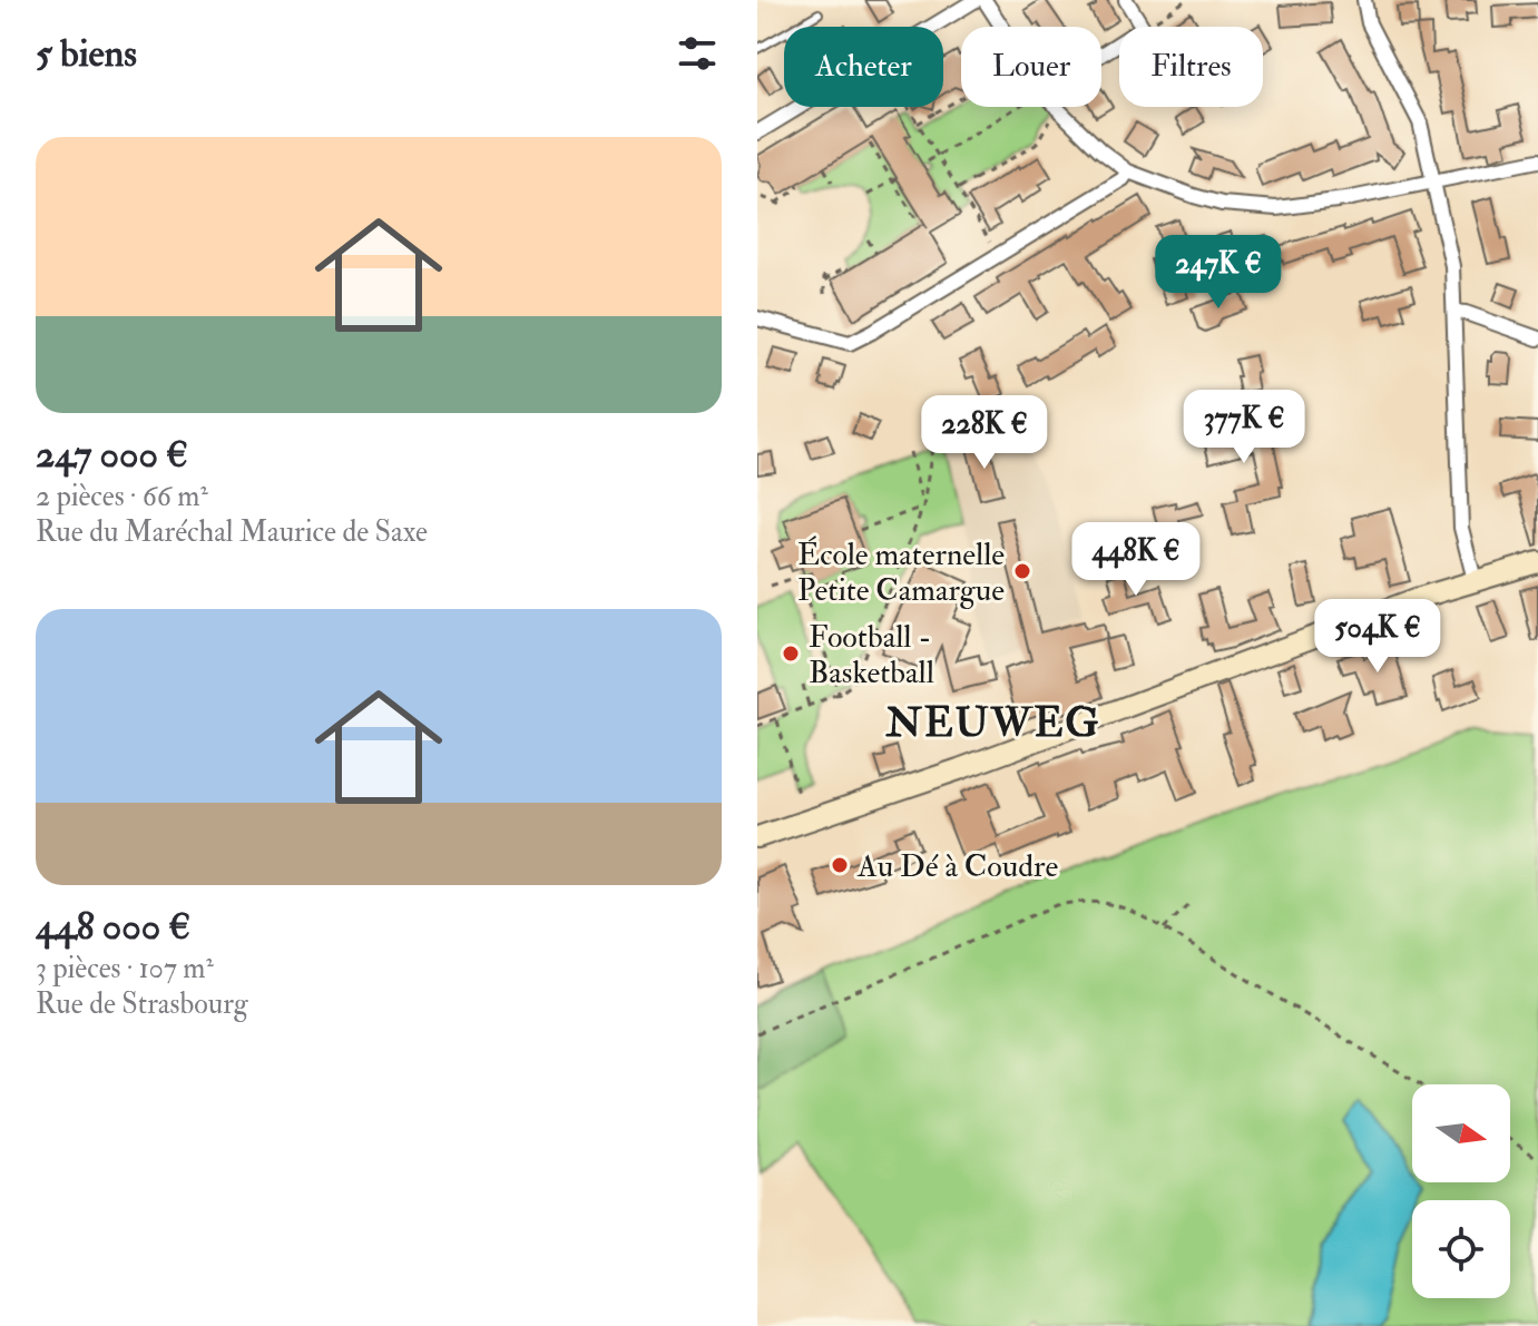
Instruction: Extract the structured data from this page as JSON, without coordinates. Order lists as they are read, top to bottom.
{
  "districts": ["NEUWEG"],
  "places": ["École maternelle Petite Camargue", "Football - Basketball", "Au Dé à Coudre"],
  "north": "right",
  "page": {
    "heading": "5 biens",
    "chip": ["Acheter", "Louer", "Filtres"],
    "list": [
      {
        "name": "247 000 €",
        "note": "2 pièces · 66 m² · Rue du Maréchal Maurice de Saxe"
      },
      {
        "name": "448 000 €",
        "note": "3 pièces · 107 m² · Rue de Strasbourg"
      }
    ],
    "price": [
      "247K €",
      "377K €",
      "228K €",
      "448K €",
      "504K €"
    ]
  }
}
